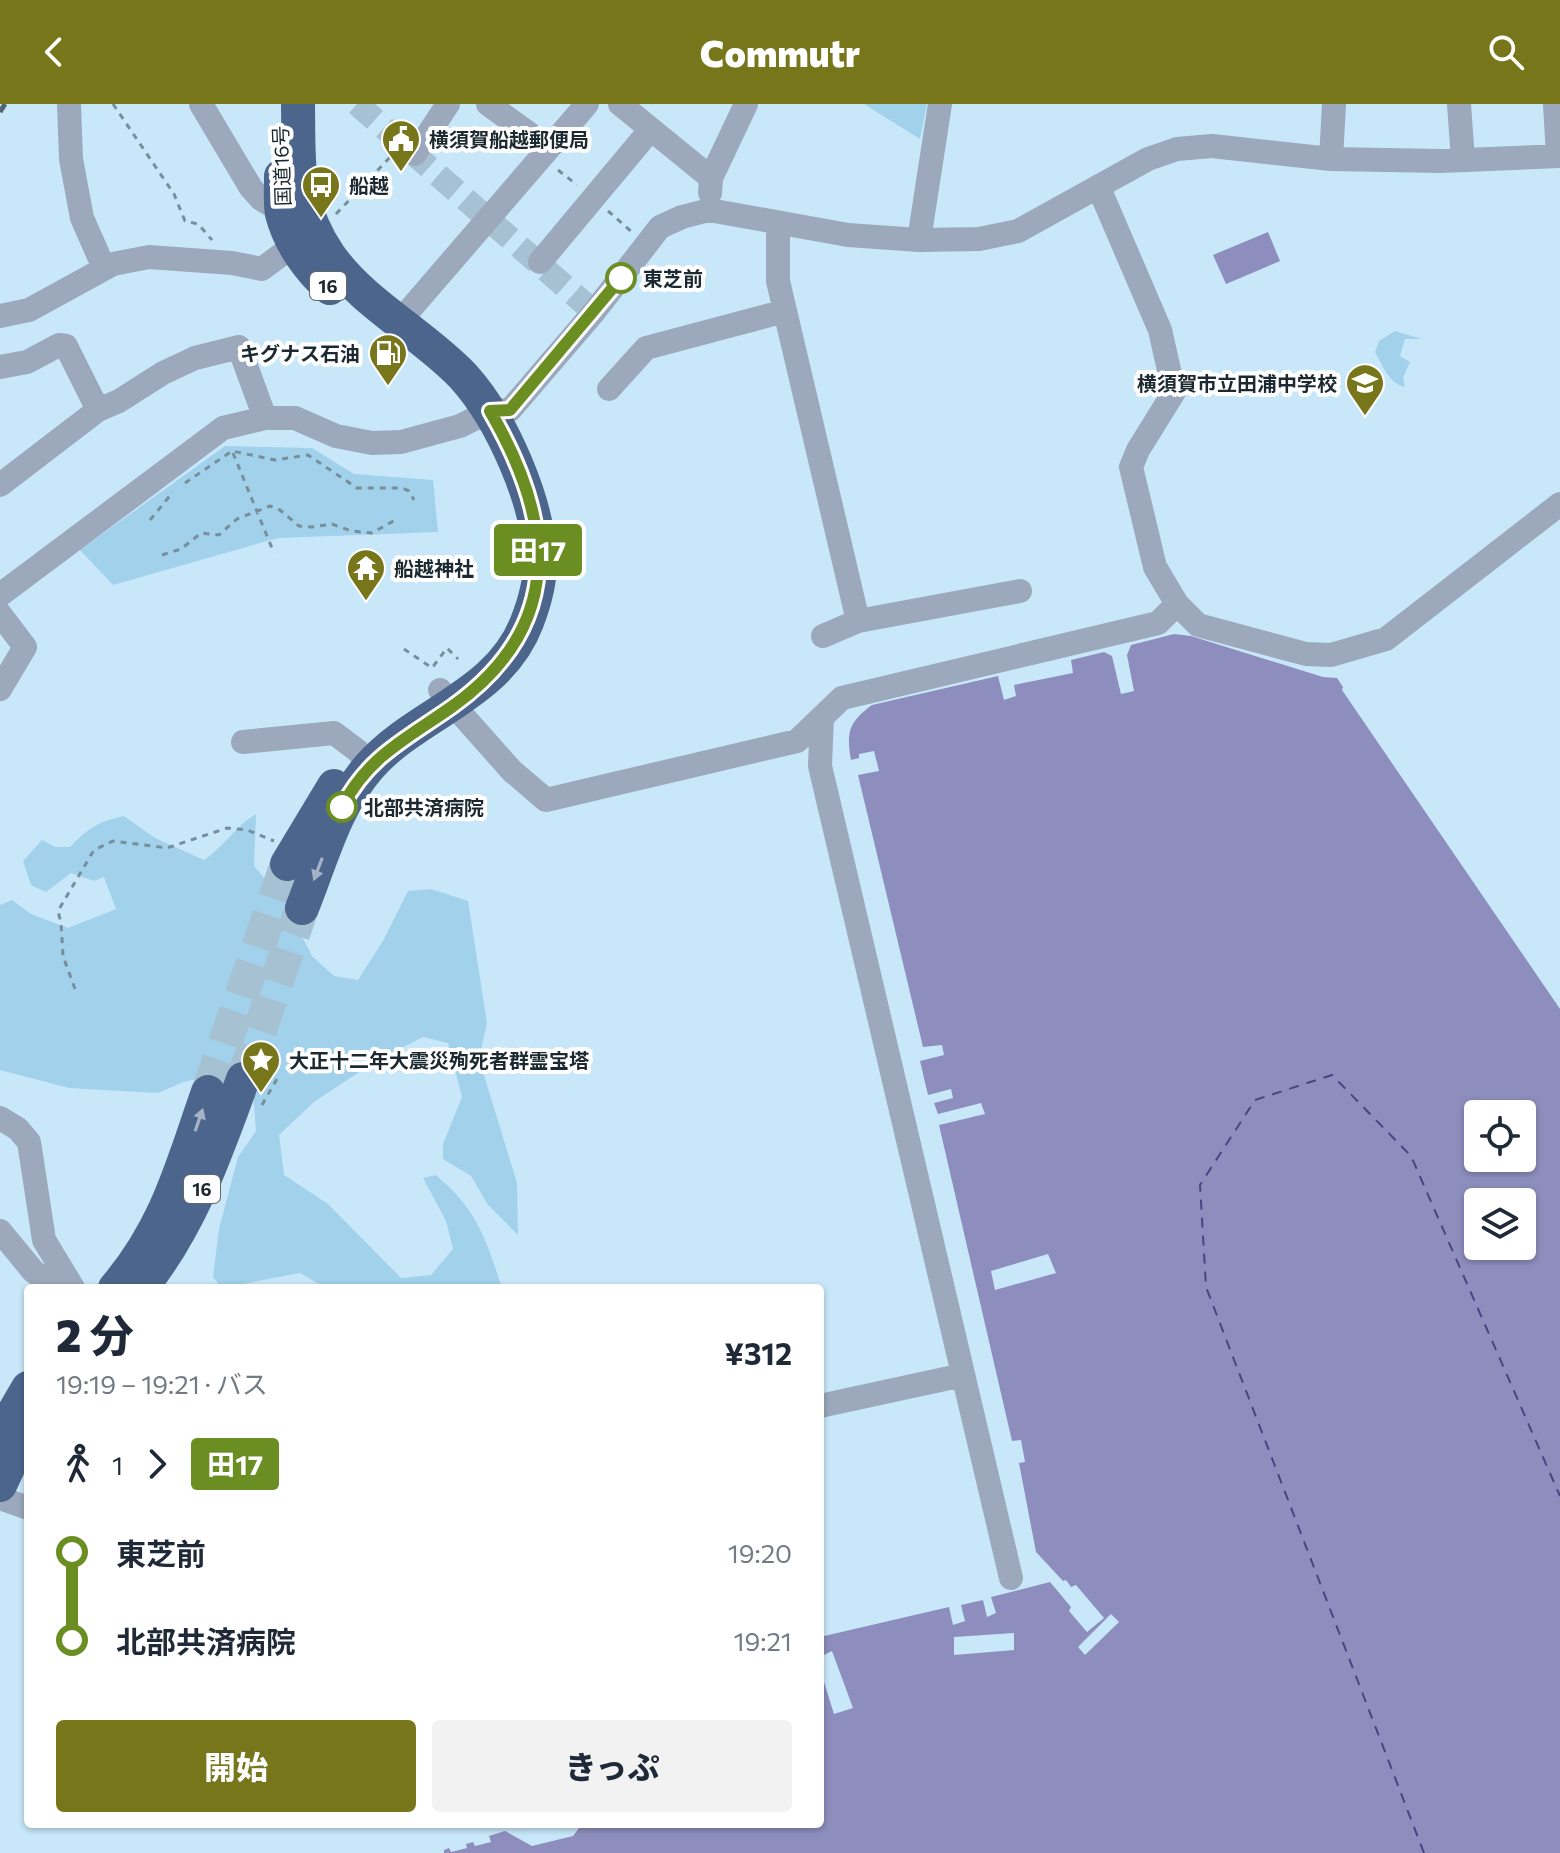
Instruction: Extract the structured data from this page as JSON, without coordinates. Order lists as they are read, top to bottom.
{
  "streets": {
    "highway": ["国道16号", "16"]
  },
  "places": {
    "public building": ["横須賀船越郵便局"],
    "bus stop": ["船越"],
    "other": ["東芝前", "北部共済病院"],
    "fuel station": ["キグナス石油"],
    "school or university": ["横須賀市立田浦中学校"],
    "temple": ["船越神社"],
    "place": ["大正十二年大震災殉死者群霊宝塔"]
  },
  "lines": ["bus line 田17"],
  "page": {
    "header": "Commutr",
    "on_map": "田17",
    "heading": ["2 分", "19:19 – 19:21 · バス", "¥312"],
    "legs": ["1", "田17"],
    "list": [
      {
        "name": "東芝前",
        "value": "19:20"
      },
      {
        "name": "北部共済病院",
        "value": "19:21"
      }
    ],
    "buttons": ["開始", "きっぷ"]
  }
}
